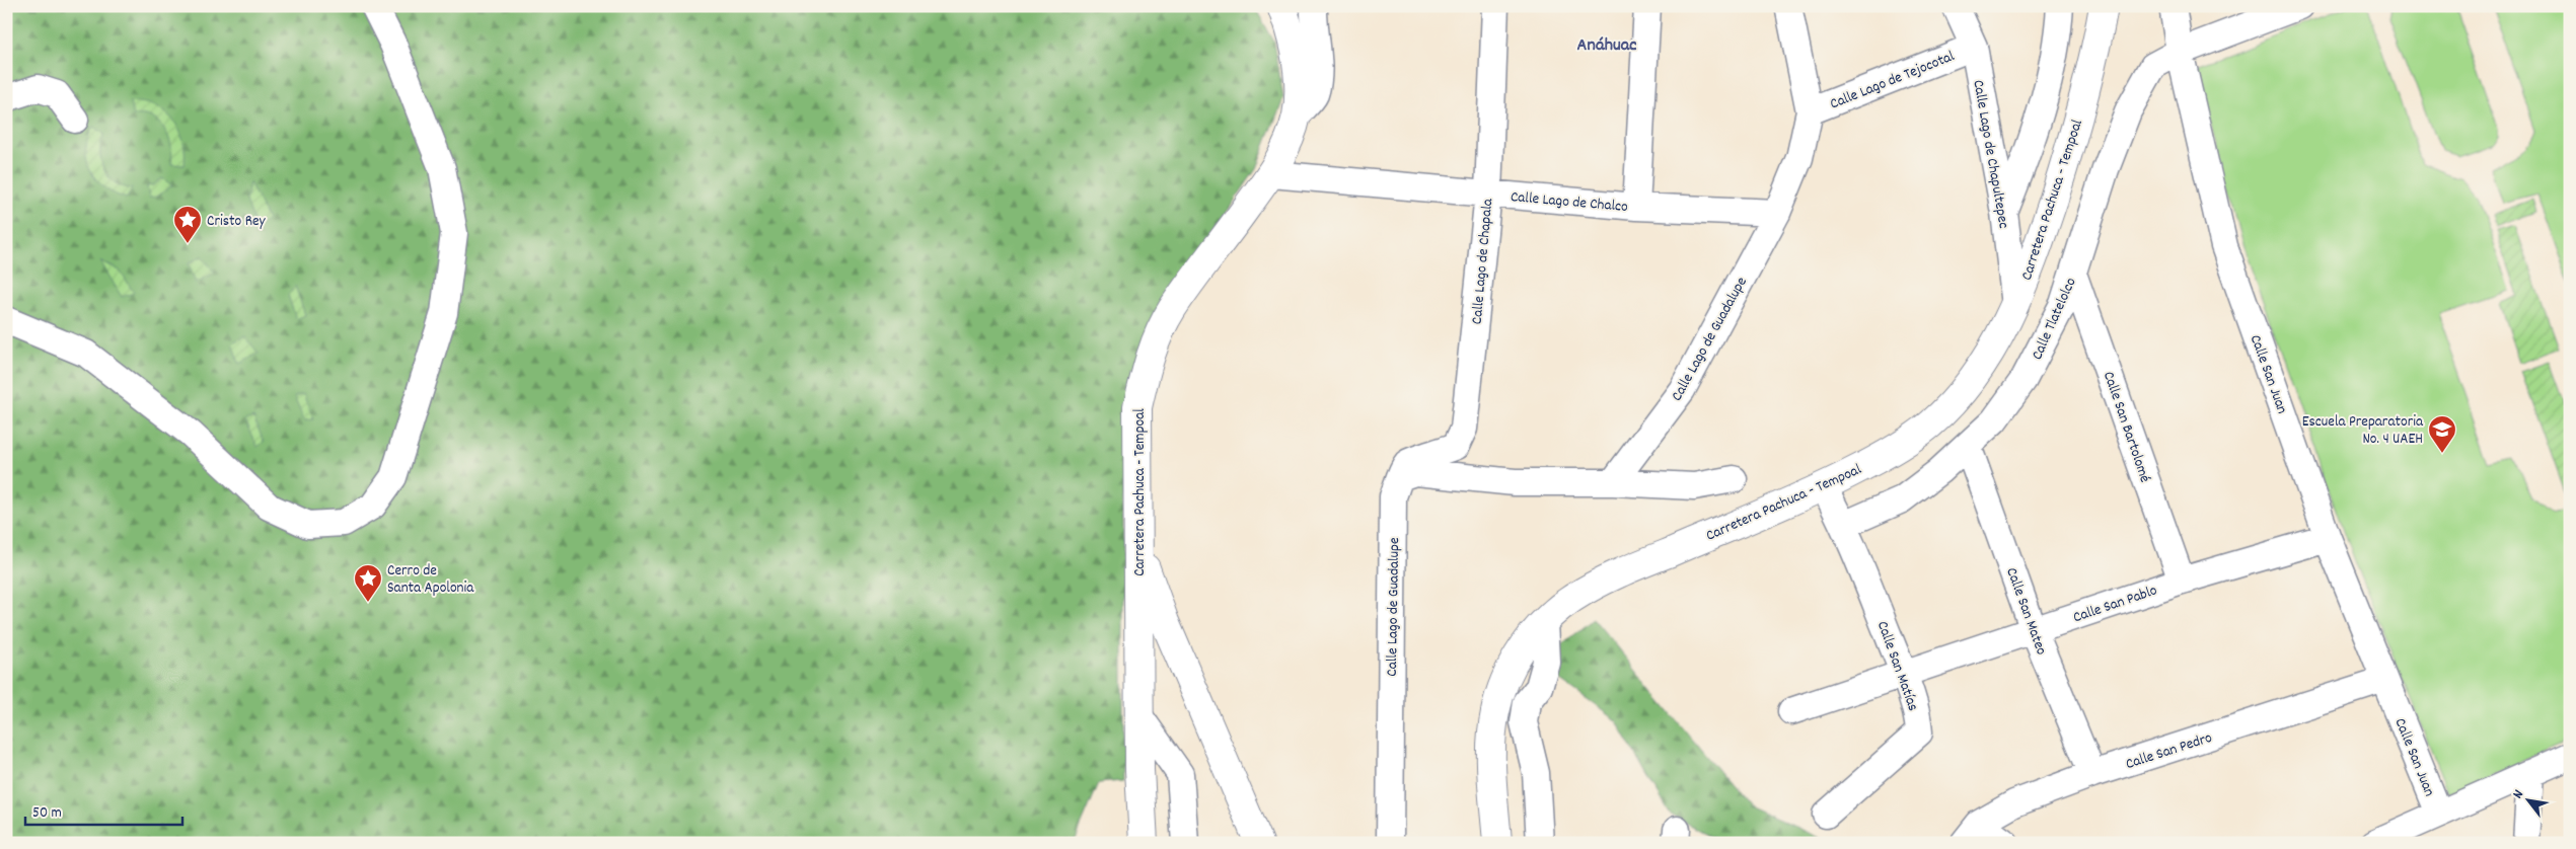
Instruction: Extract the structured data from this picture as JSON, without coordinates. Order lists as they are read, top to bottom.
{
  "streets": {
    "main road": ["Carretera Pachuca - Tempoal"],
    "street": [
      "Calle Lago de Tejocotal",
      "Calle Lago de Chapultepec",
      "Calle Lago de Chalco",
      "Calle Lago de Chapala",
      "Calle Tlatelolco",
      "Calle Lago de Guadalupe",
      "Calle San Juan",
      "Calle San Bartolomé",
      "Calle San Pablo",
      "Calle San Mateo",
      "Calle San Matías",
      "Calle San Pedro"
    ]
  },
  "crossings": [
    ["Calle Lago de Tejocotal", "Calle Lago de Chapultepec"],
    ["Calle Lago de Tejocotal", "Calle Lago de Guadalupe"],
    ["Calle Lago de Chapultepec", "Carretera Pachuca - Tempoal"],
    ["Carretera Pachuca - Tempoal", "Calle Lago de Chalco"],
    ["Carretera Pachuca - Tempoal", "Calle San Matías"],
    ["Calle Lago de Chalco", "Calle Lago de Chapala"],
    ["Calle Lago de Chalco", "Calle Lago de Guadalupe"],
    ["Calle Lago de Chapala", "Calle Lago de Guadalupe"],
    ["Calle Tlatelolco", "Calle San Juan"],
    ["Calle Tlatelolco", "Calle San Bartolomé"],
    ["Calle Tlatelolco", "Calle San Mateo"],
    ["Calle Tlatelolco", "Calle San Matías"],
    ["Calle San Juan", "Calle San Pablo"],
    ["Calle San Juan", "Calle San Pedro"],
    ["Calle San Bartolomé", "Calle San Pablo"],
    ["Calle San Pablo", "Calle San Mateo"],
    ["Calle San Pablo", "Calle San Matías"],
    ["Calle San Mateo", "Calle San Pedro"]
  ],
  "districts": ["Anáhuac"],
  "places": {
    "place": ["Cristo Rey", "Cerro de Santa Apolonia"],
    "school or university": ["Escuela Preparatoria No. 4 UAEH"]
  },
  "scale_bar": "50 m",
  "north": "top left"
}
